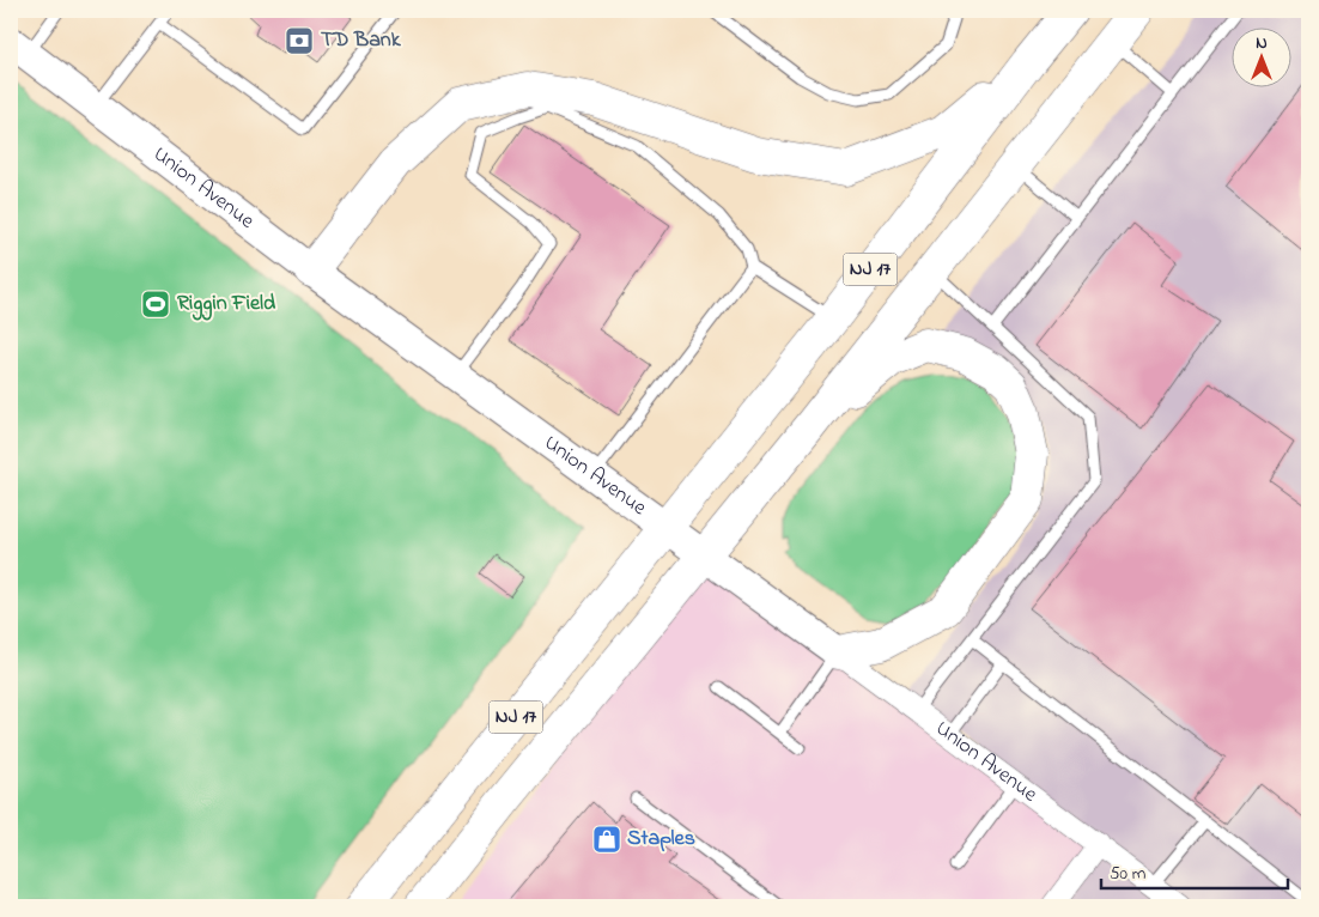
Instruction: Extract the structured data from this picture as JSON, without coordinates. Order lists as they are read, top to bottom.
{
  "streets": {
    "highway": ["NJ 17"],
    "street": ["Union Avenue"]
  },
  "crossings": [
    ["Union Avenue", "NJ 17"]
  ],
  "places": {
    "bank": ["TD Bank"],
    "sports": ["Riggin Field"],
    "shop": ["Staples"]
  },
  "scale_bar": "50 m",
  "north": "top"
}
